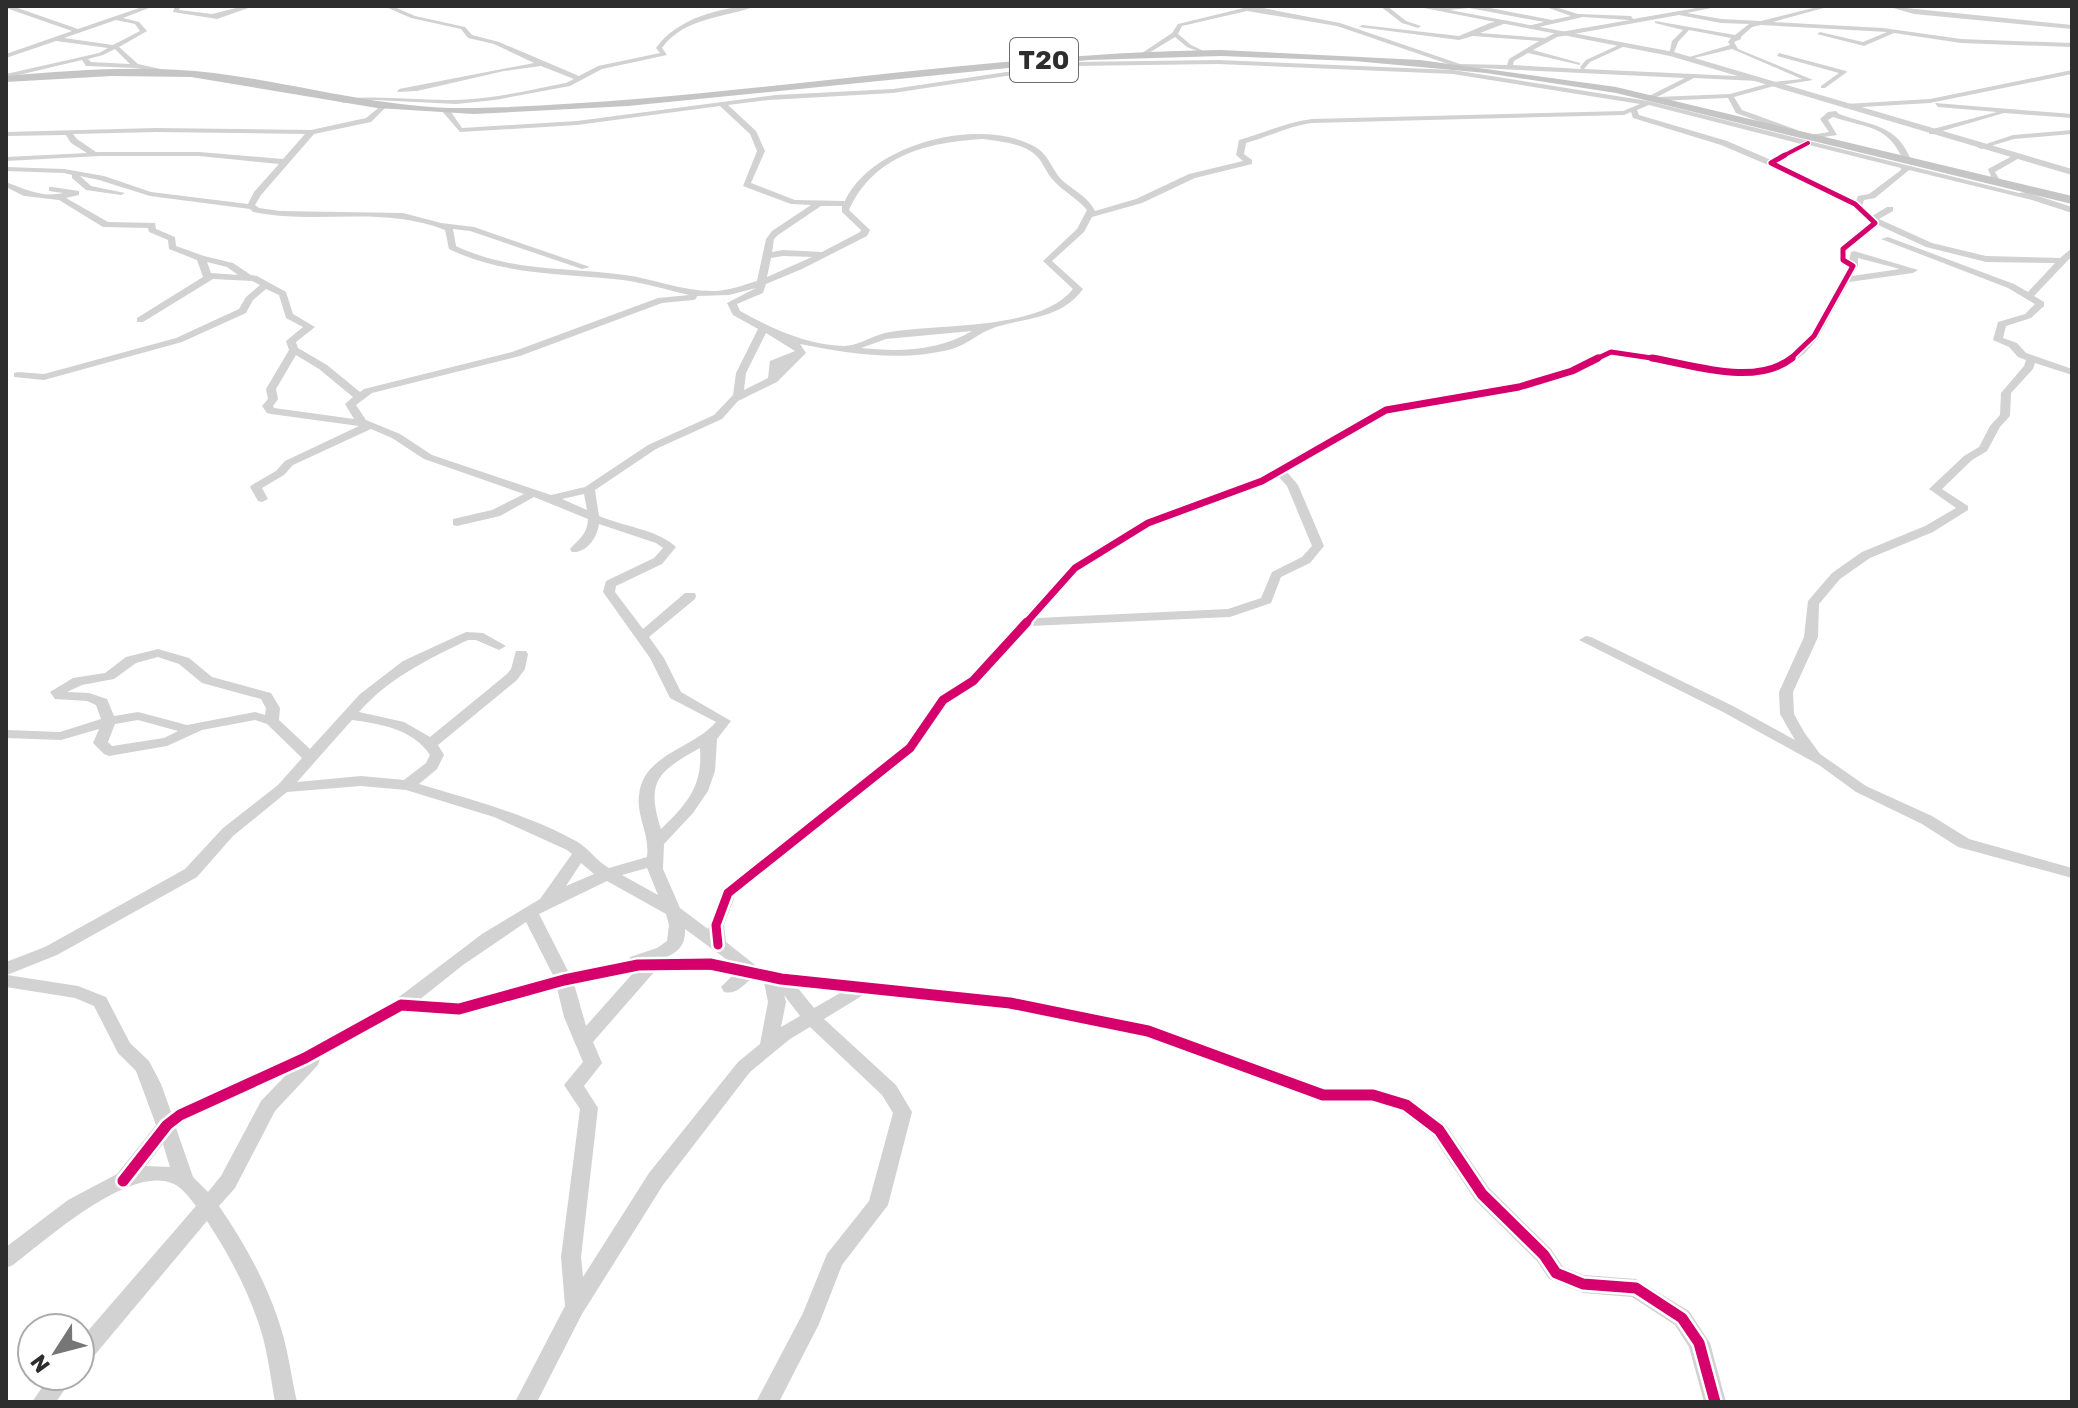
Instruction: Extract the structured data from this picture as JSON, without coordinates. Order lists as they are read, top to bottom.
{
  "streets": {
    "main road": ["T20"]
  },
  "north": "bottom left"
}
